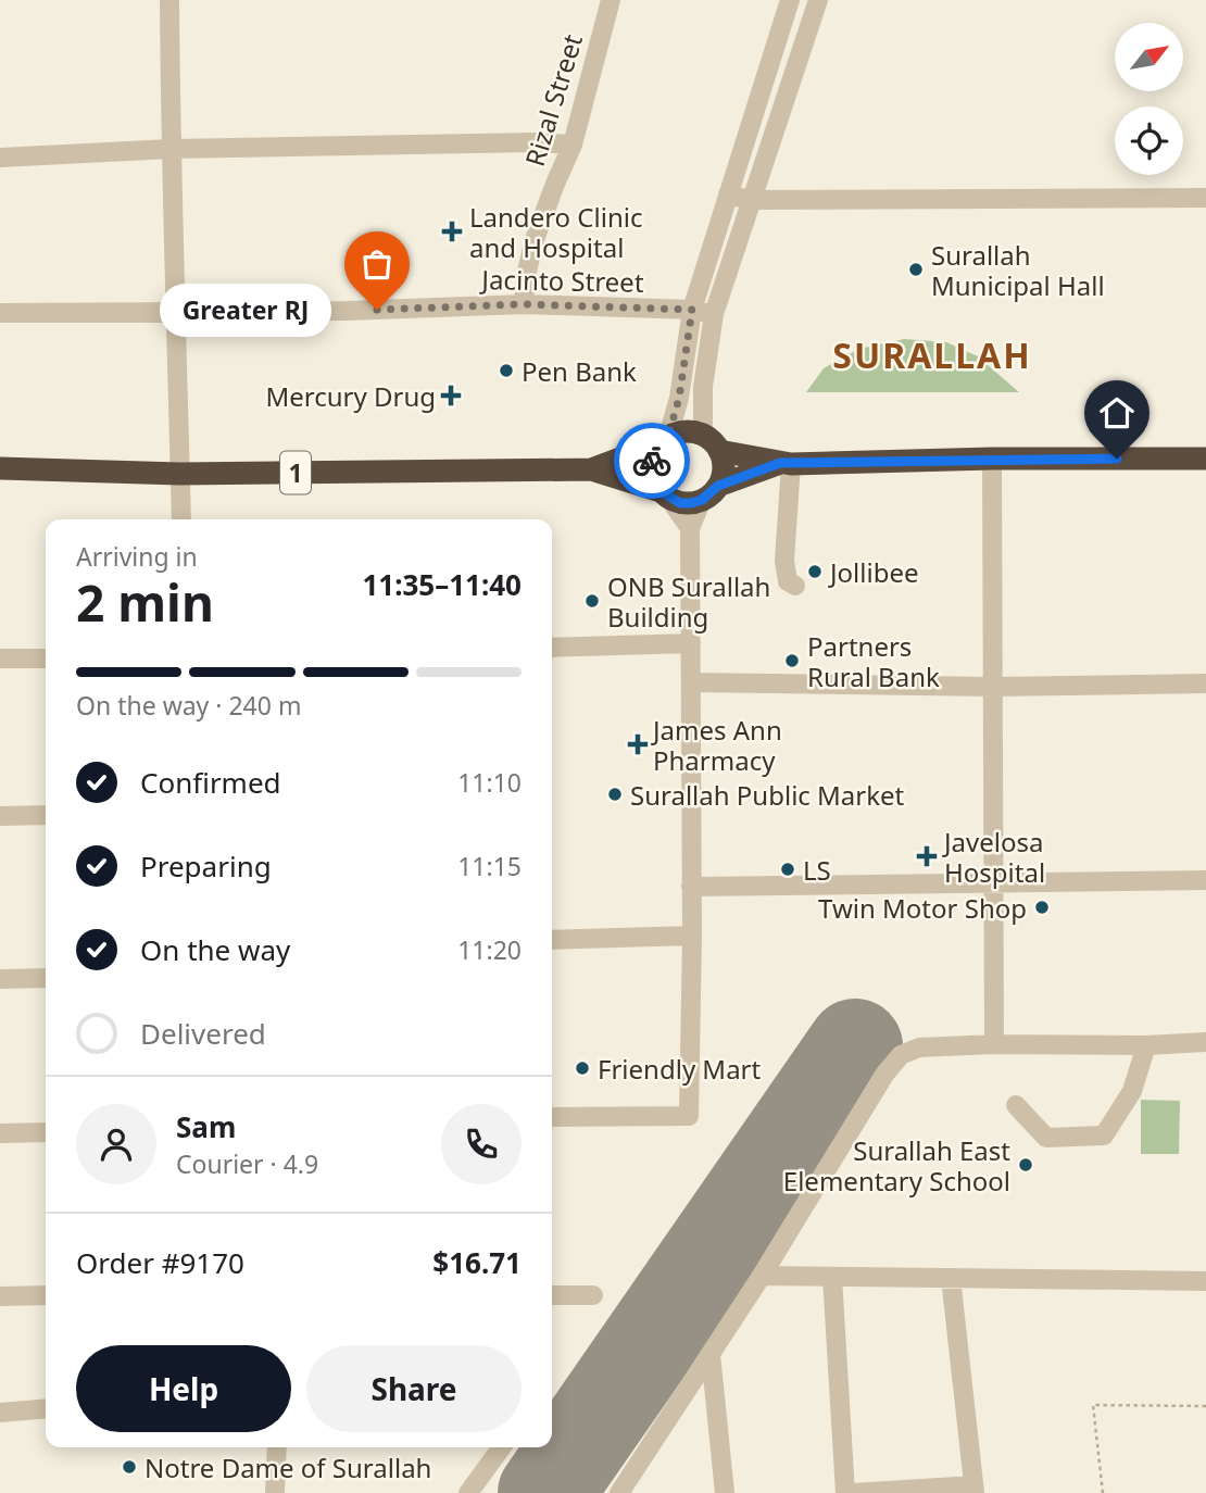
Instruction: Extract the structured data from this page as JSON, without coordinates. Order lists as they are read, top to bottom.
{
  "streets": {
    "highway": ["1"],
    "street": ["Rizal Street", "Jacinto Street"]
  },
  "crossings": [
    ["Rizal Street", "Jacinto Street"]
  ],
  "districts": ["SURALLAH"],
  "places": {
    "health": [
      "Landero Clinic and Hospital",
      "Mercury Drug",
      "James Ann Pharmacy",
      "Javelosa Hospital"
    ],
    "other": [
      "Surallah Municipal Hall",
      "Greater RJ",
      "Pen Bank",
      "Jollibee",
      "ONB Surallah Building",
      "Partners Rural Bank",
      "Surallah Public Market",
      "LS",
      "Twin Motor Shop",
      "Friendly Mart",
      "Surallah East Elementary School",
      "Notre Dame of Surallah"
    ]
  },
  "north": "top right",
  "page": {
    "bubble": "Greater RJ",
    "heading": ["2 min", "Arriving in", "11:35–11:40"],
    "panel": [
      "Sam",
      "Courier · 4.9",
      "Order #9170",
      "$16.71"
    ],
    "bar": "On the way · 240 m",
    "list": [
      ["Confirmed", "11:10"],
      ["Preparing", "11:15"],
      ["On the way", "11:20"],
      "Delivered"
    ],
    "buttons": ["Help", "Share"]
  }
}
